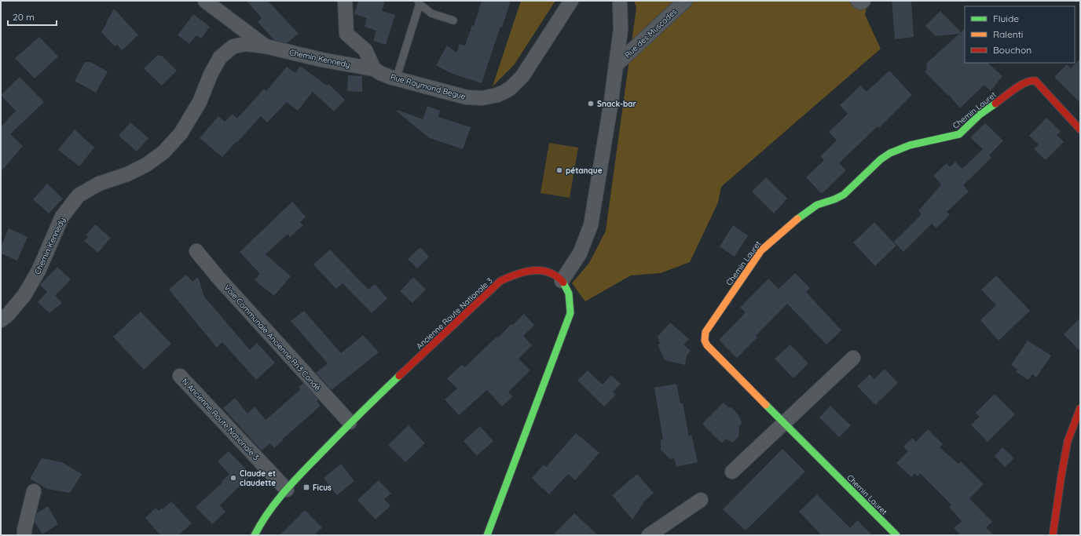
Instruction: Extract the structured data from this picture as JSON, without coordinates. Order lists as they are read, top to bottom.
{
  "streets": {
    "main road": ["Chemin Lauret", "Ancienne Route Nationale 3"],
    "street": [
      "Rue des Muscades",
      "Chemin Kennedy",
      "Rue Raymond Begue",
      "Voie Communale Ancienne Rn3 Condé",
      "N Ancienne Route Nationale 3"
    ]
  },
  "crossings": [
    ["Chemin Kennedy", "Rue Raymond Begue"],
    ["Ancienne Route Nationale 3", "Voie Communale Ancienne Rn3 Condé"],
    ["Ancienne Route Nationale 3", "N Ancienne Route Nationale 3"]
  ],
  "places": {
    "other": ["Snack-bar", "pétanque", "Claude et claudette"],
    "transit": ["Ficus"]
  },
  "legend": ["Fluide", "Ralenti", "Bouchon"],
  "scale_bar": "20 m"
}
